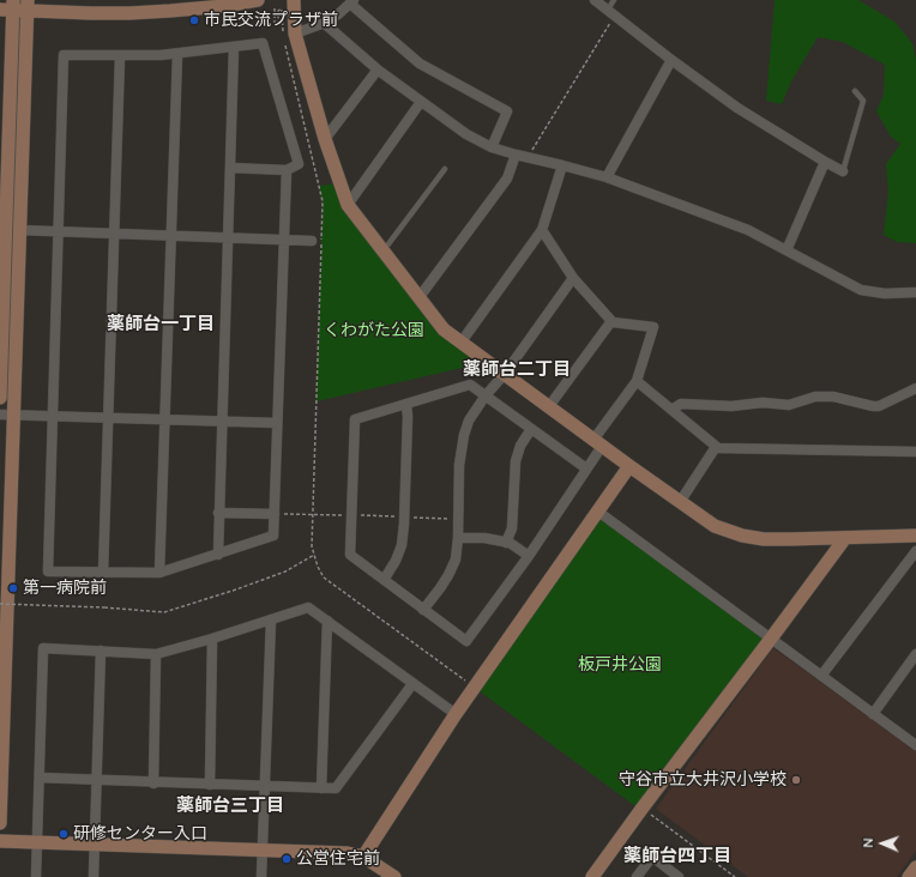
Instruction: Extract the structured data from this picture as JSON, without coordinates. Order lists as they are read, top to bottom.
{
  "districts": [
    "薬師台一丁目",
    "薬師台二丁目",
    "薬師台三丁目",
    "薬師台四丁目"
  ],
  "parks": ["くわがた公園", "板戸井公園"],
  "places": [
    "市民交流プラザ前",
    "第一病院前",
    "守谷市立大井沢小学校",
    "研修センター入口",
    "公営住宅前"
  ],
  "north": "left"
}
